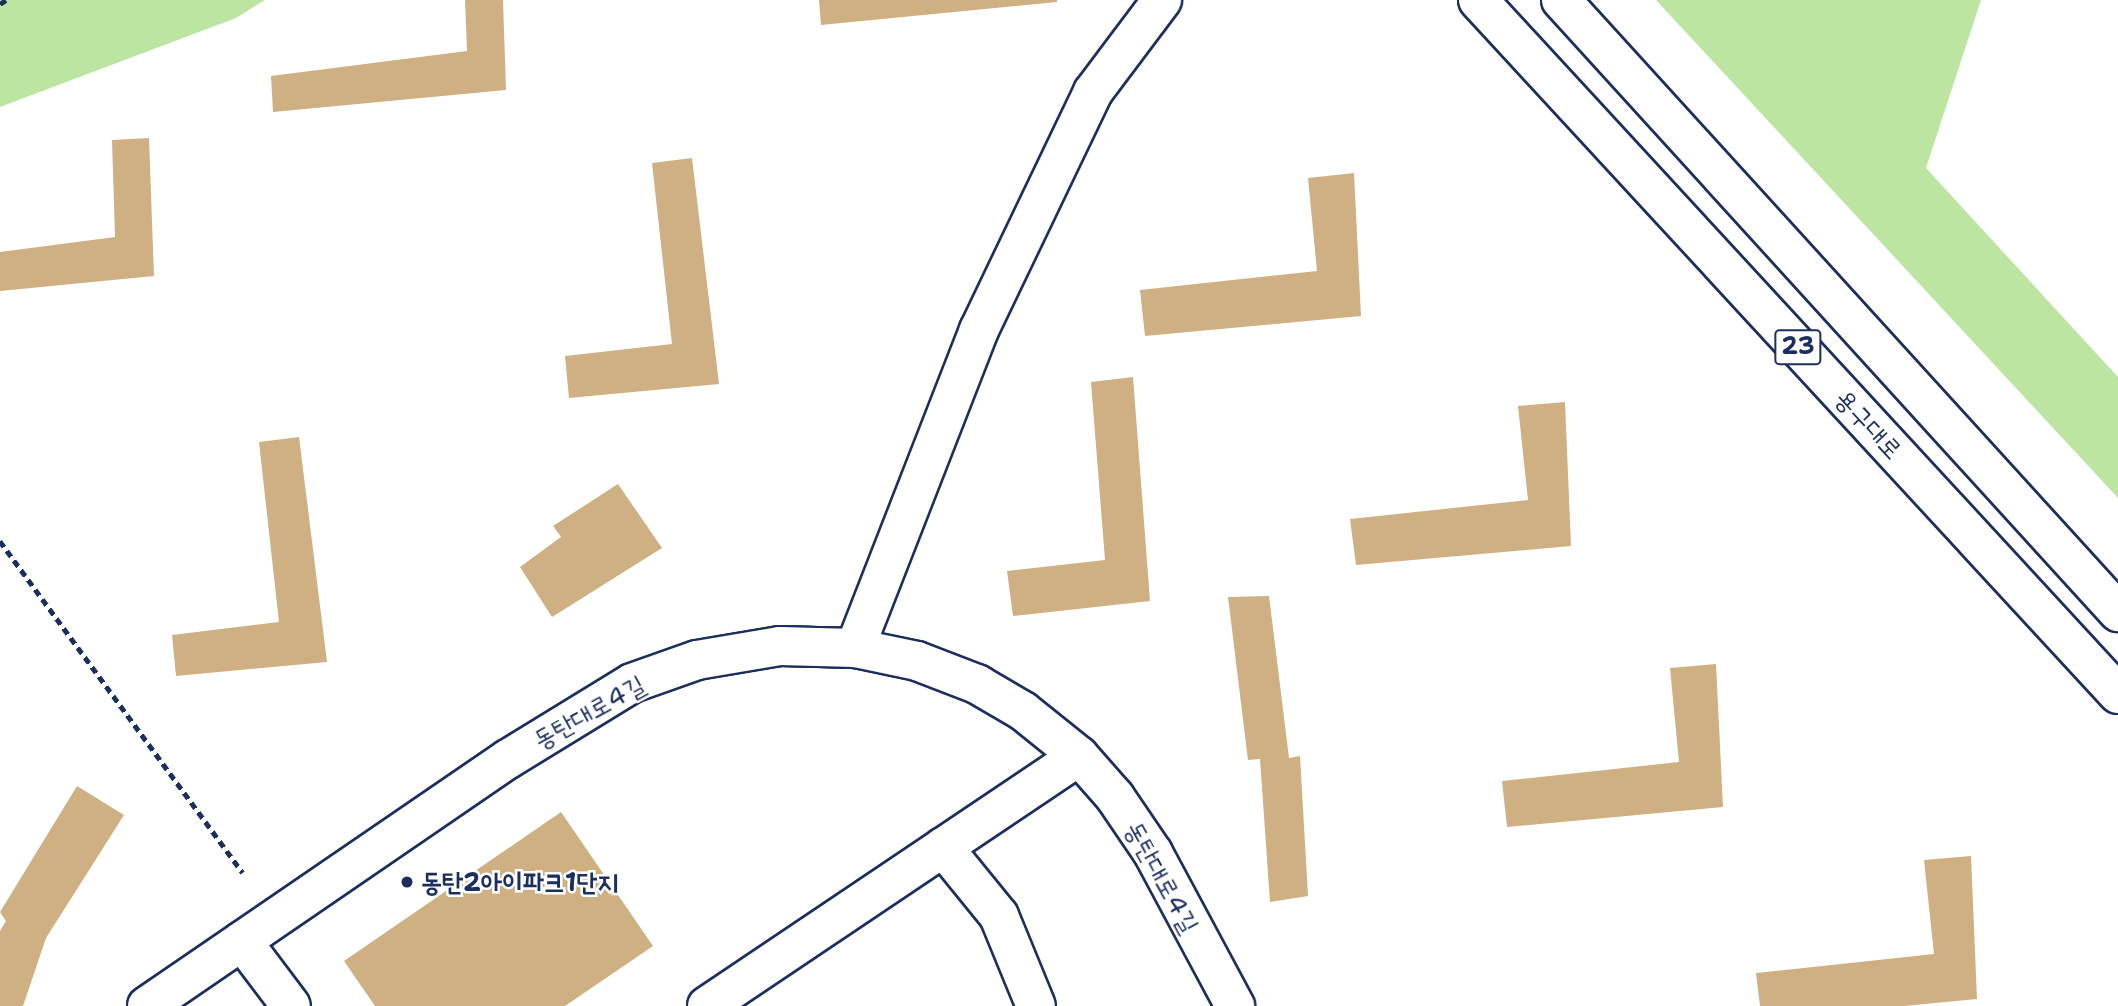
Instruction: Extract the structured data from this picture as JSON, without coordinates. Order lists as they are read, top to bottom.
{
  "streets": {
    "main road": ["23", "용구대로", "동탄대로4길"]
  },
  "places": ["동탄2아이파크1단지"]
}
